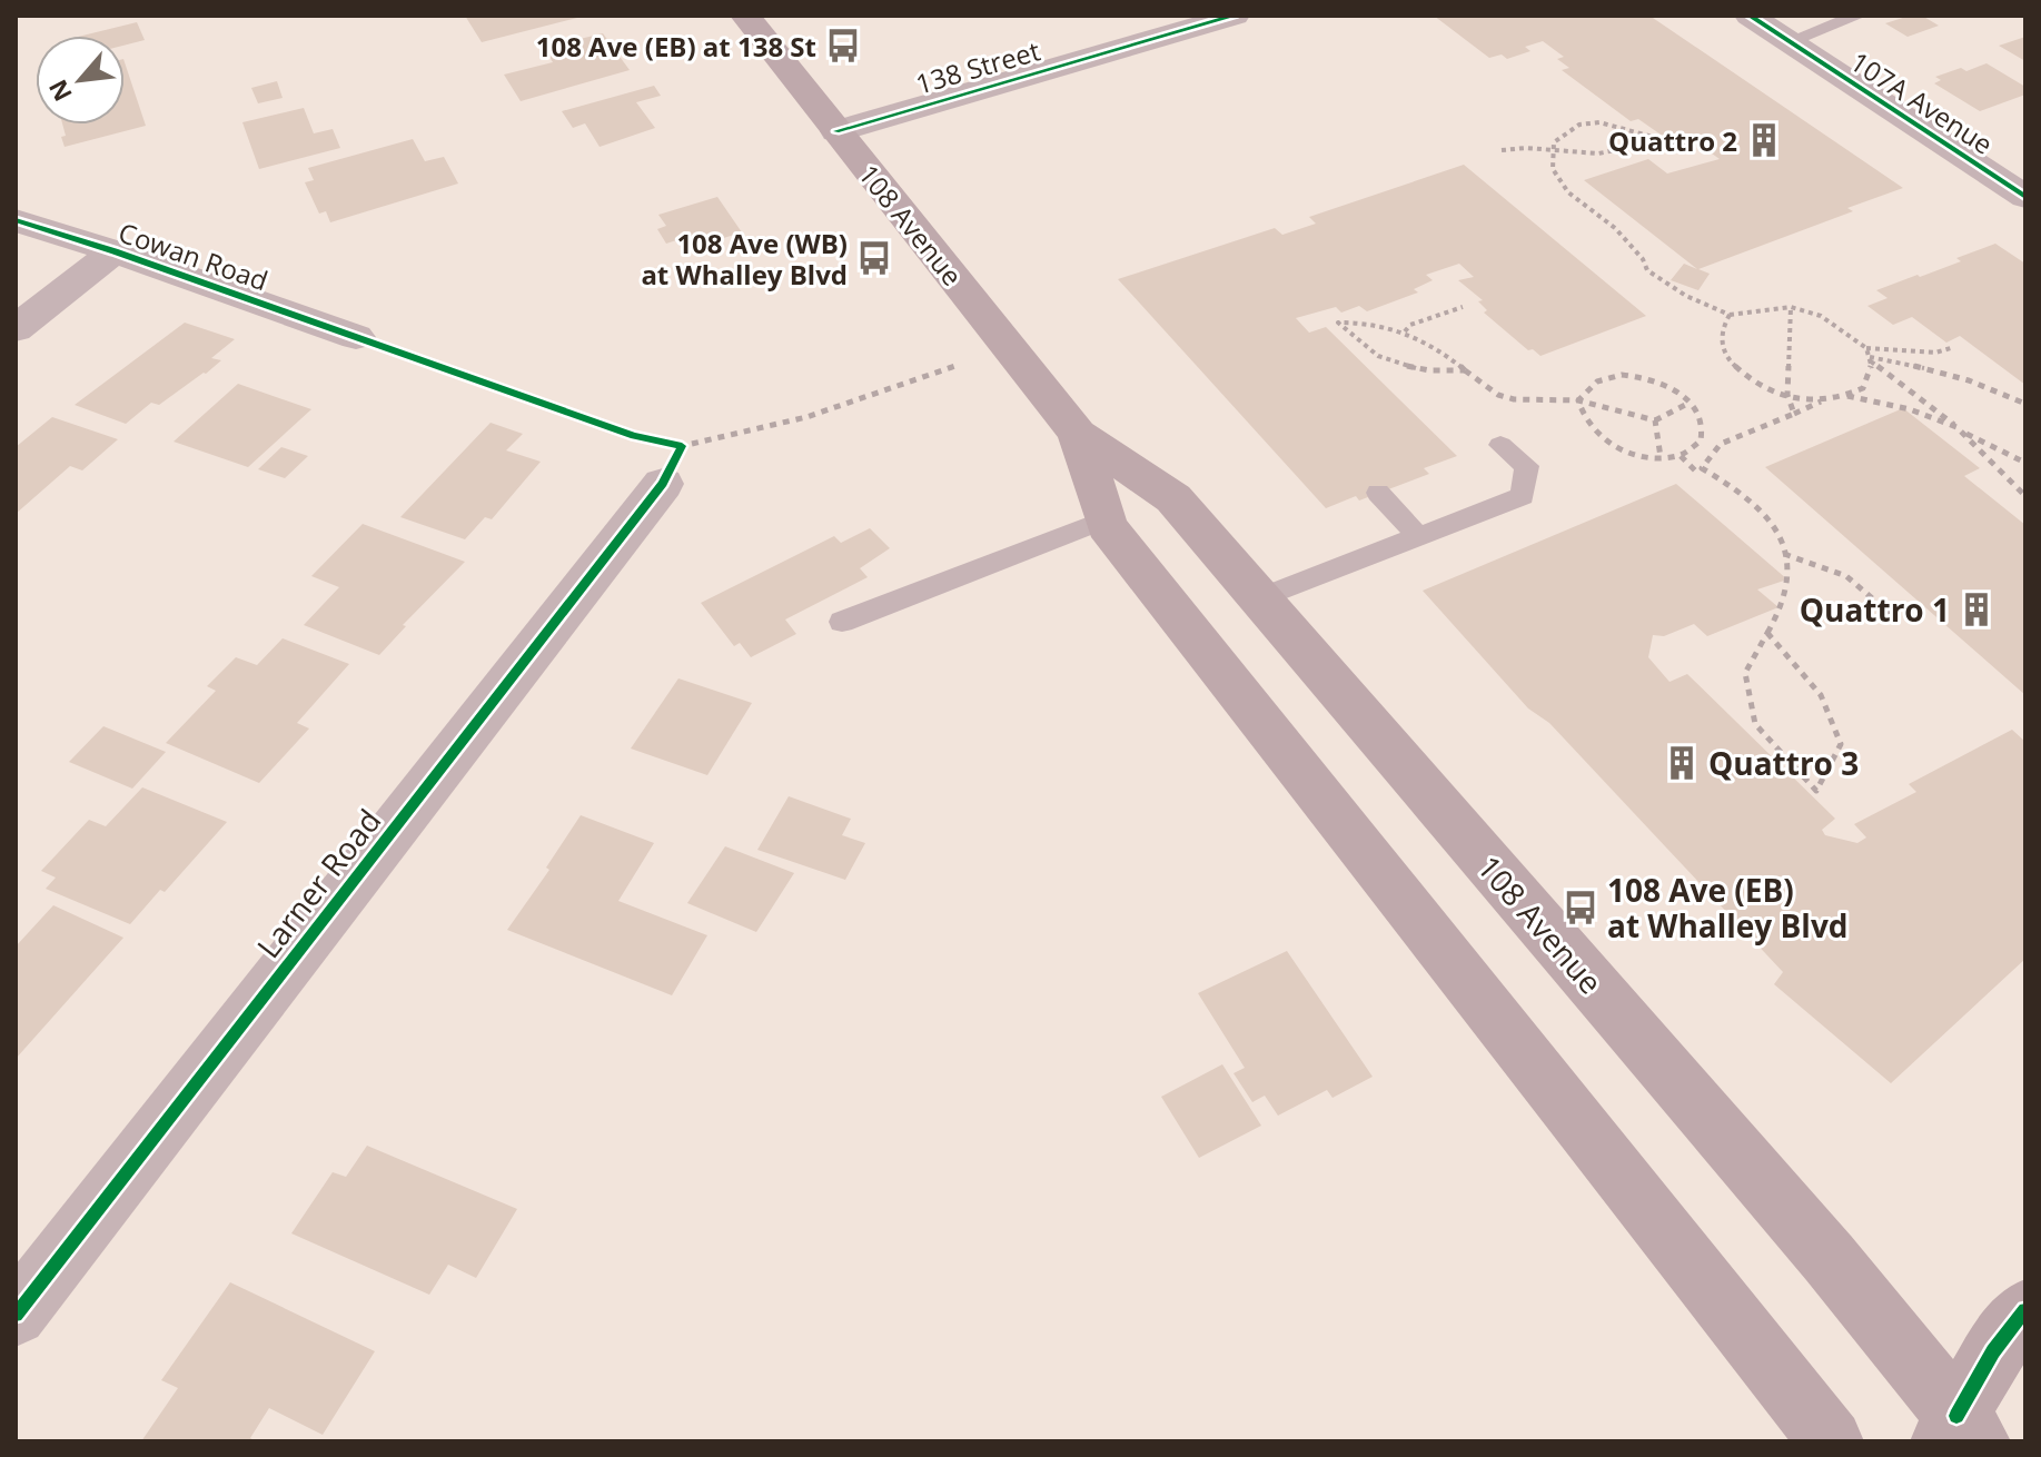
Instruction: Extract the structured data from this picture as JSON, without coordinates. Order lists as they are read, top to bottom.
{
  "streets": {
    "main road": ["108 Avenue"],
    "street": [
      "138 Street",
      "107A Avenue",
      "Cowan Road",
      "Larner Road"
    ]
  },
  "crossings": [
    ["138 Street", "108 Avenue"]
  ],
  "places": {
    "bus stop": ["108 Ave (EB) at 138 St", "108 Ave (WB) at Whalley Blvd", "108 Ave (EB) at Whalley Blvd"],
    "building": ["Quattro 2", "Quattro 1", "Quattro 3"]
  },
  "north": "bottom left"
}
